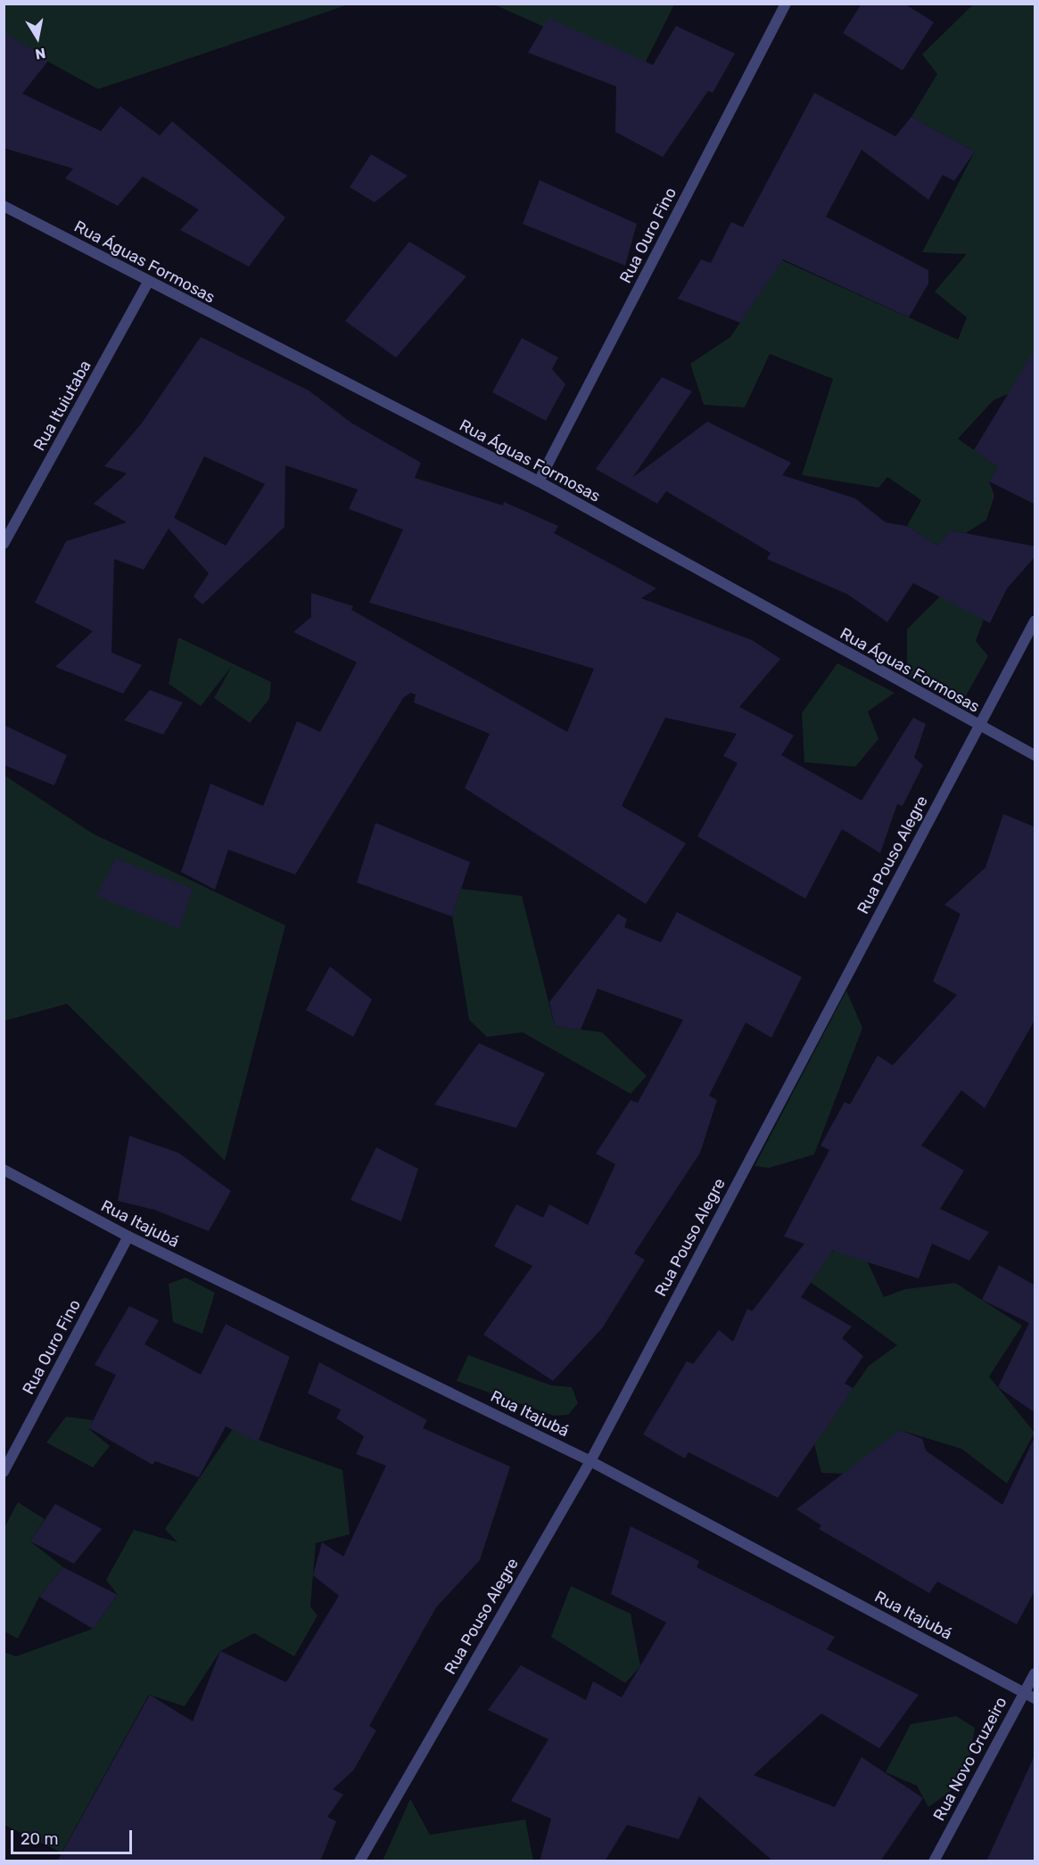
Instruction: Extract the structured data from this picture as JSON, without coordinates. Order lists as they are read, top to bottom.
{
  "streets": {
    "street": [
      "Rua Ouro Fino",
      "Rua Águas Formosas",
      "Rua Ituiutaba",
      "Rua Pouso Alegre",
      "Rua Itajubá",
      "Rua Novo Cruzeiro"
    ]
  },
  "crossings": [
    ["Rua Ouro Fino", "Rua Águas Formosas"],
    ["Rua Ouro Fino", "Rua Itajubá"],
    ["Rua Águas Formosas", "Rua Ituiutaba"],
    ["Rua Águas Formosas", "Rua Pouso Alegre"],
    ["Rua Pouso Alegre", "Rua Itajubá"],
    ["Rua Itajubá", "Rua Novo Cruzeiro"]
  ],
  "scale_bar": "20 m",
  "north": "bottom"
}
